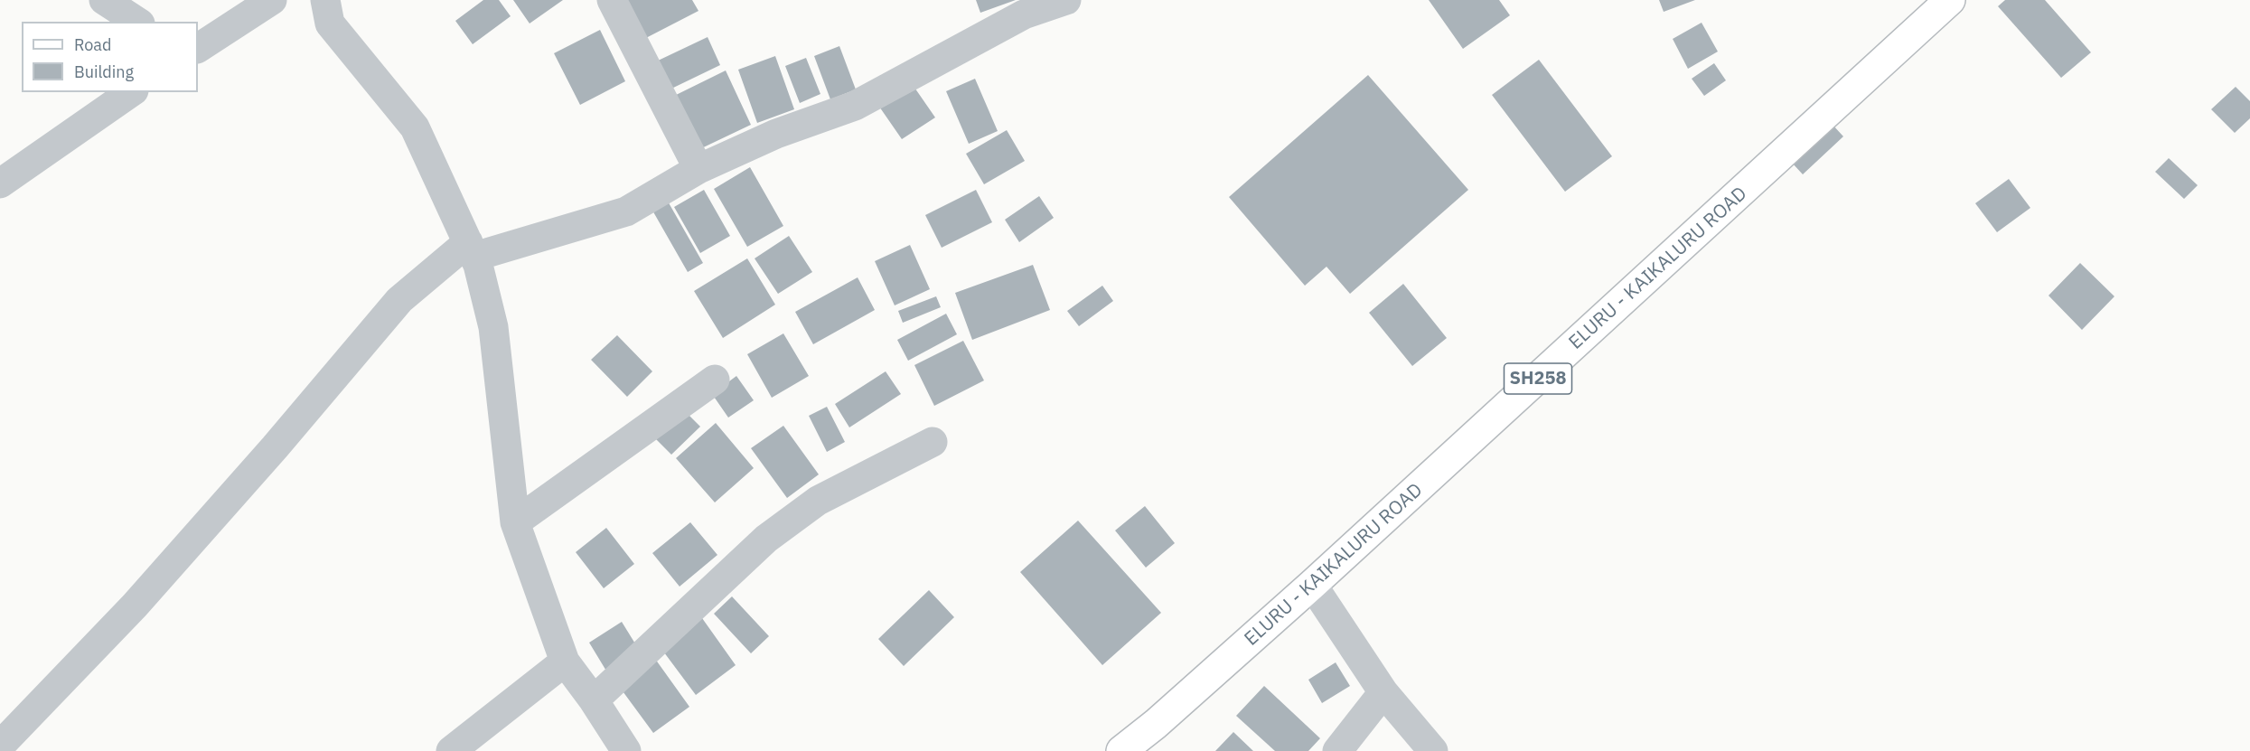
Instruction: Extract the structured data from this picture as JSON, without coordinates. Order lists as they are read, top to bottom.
{
  "streets": {
    "main road": ["ELURU - KAIKALURU ROAD", "SH258"]
  },
  "legend": ["Road", "Building"]
}
